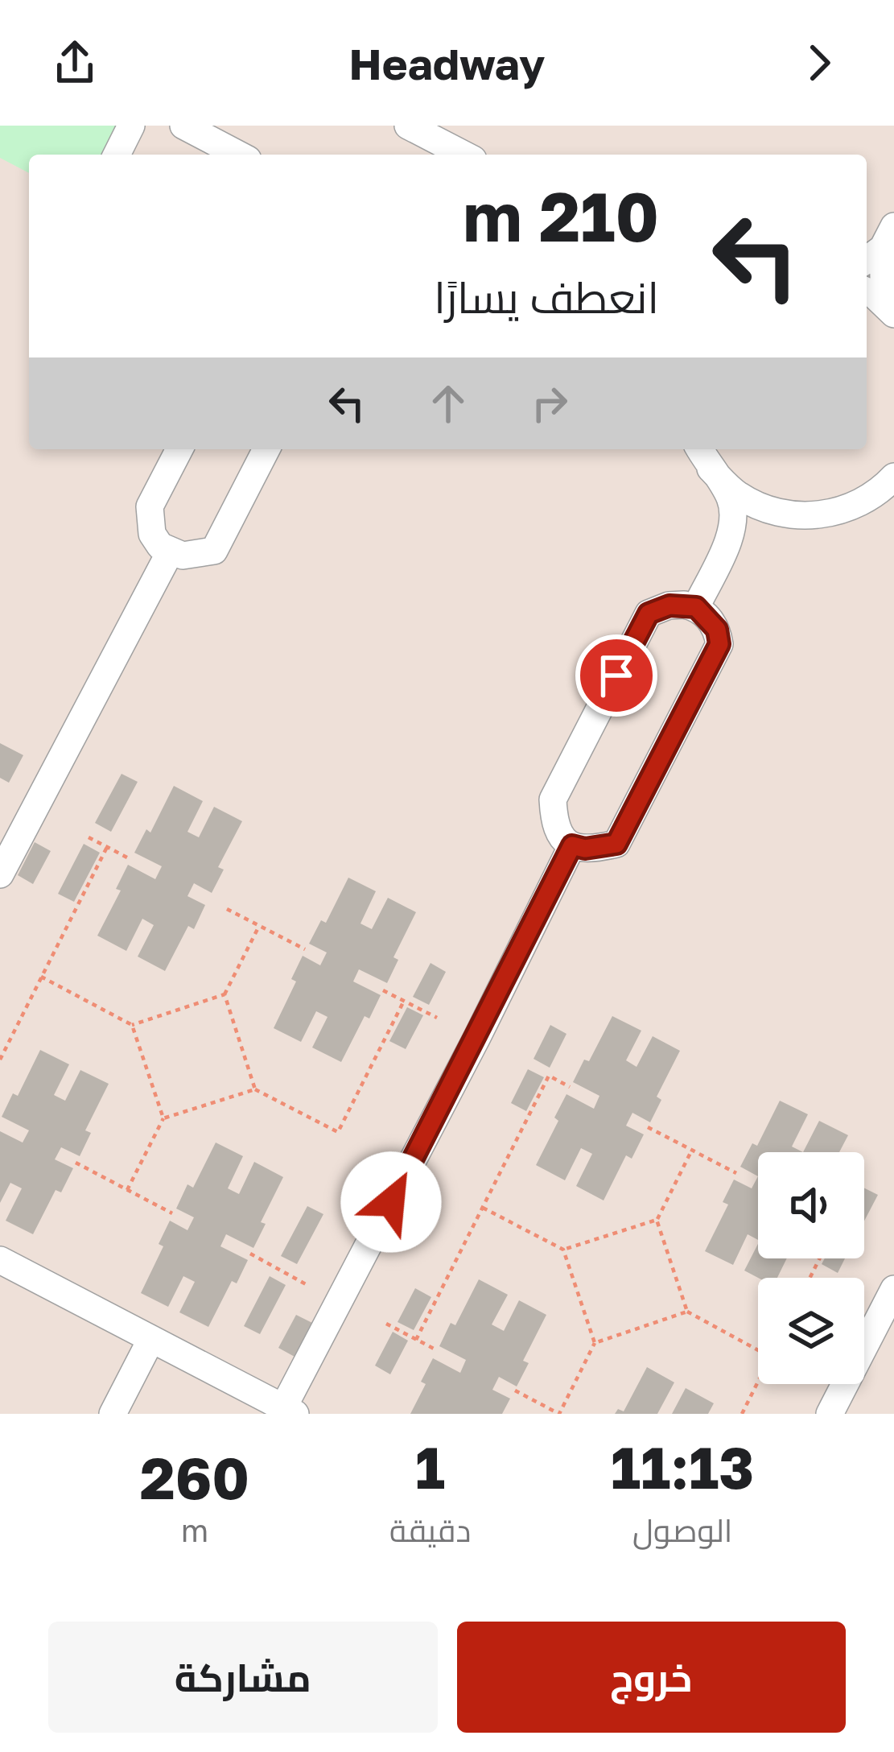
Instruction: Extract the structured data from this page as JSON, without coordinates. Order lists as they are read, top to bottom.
{
  "page": {
    "header": "Headway",
    "turn": ["210 m", "انعطف يسارًا"],
    "eta": [
      "11:13",
      "الوصول",
      "1",
      "دقيقة",
      "260",
      "m"
    ],
    "buttons": ["خروج", "مشاركة"]
  }
}
